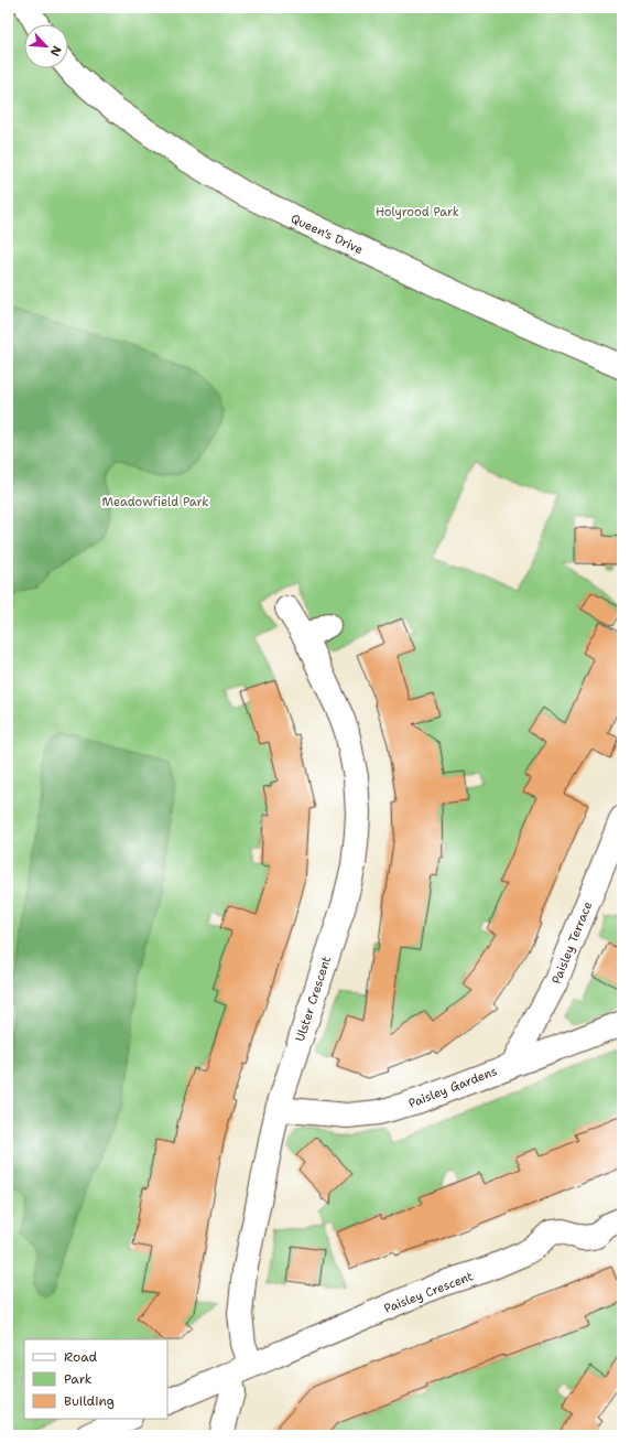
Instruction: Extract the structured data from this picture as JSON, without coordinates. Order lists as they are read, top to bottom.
{
  "streets": {
    "street": [
      "Queen's Drive",
      "Paisley Terrace",
      "Ulster Crescent",
      "Paisley Gardens",
      "Paisley Crescent"
    ]
  },
  "crossings": [
    ["Paisley Terrace", "Paisley Gardens"],
    ["Ulster Crescent", "Paisley Gardens"],
    ["Ulster Crescent", "Paisley Crescent"]
  ],
  "parks": ["Holyrood Park", "Meadowfield Park"],
  "legend": ["Road", "Park", "Building"],
  "north": "bottom right"
}
